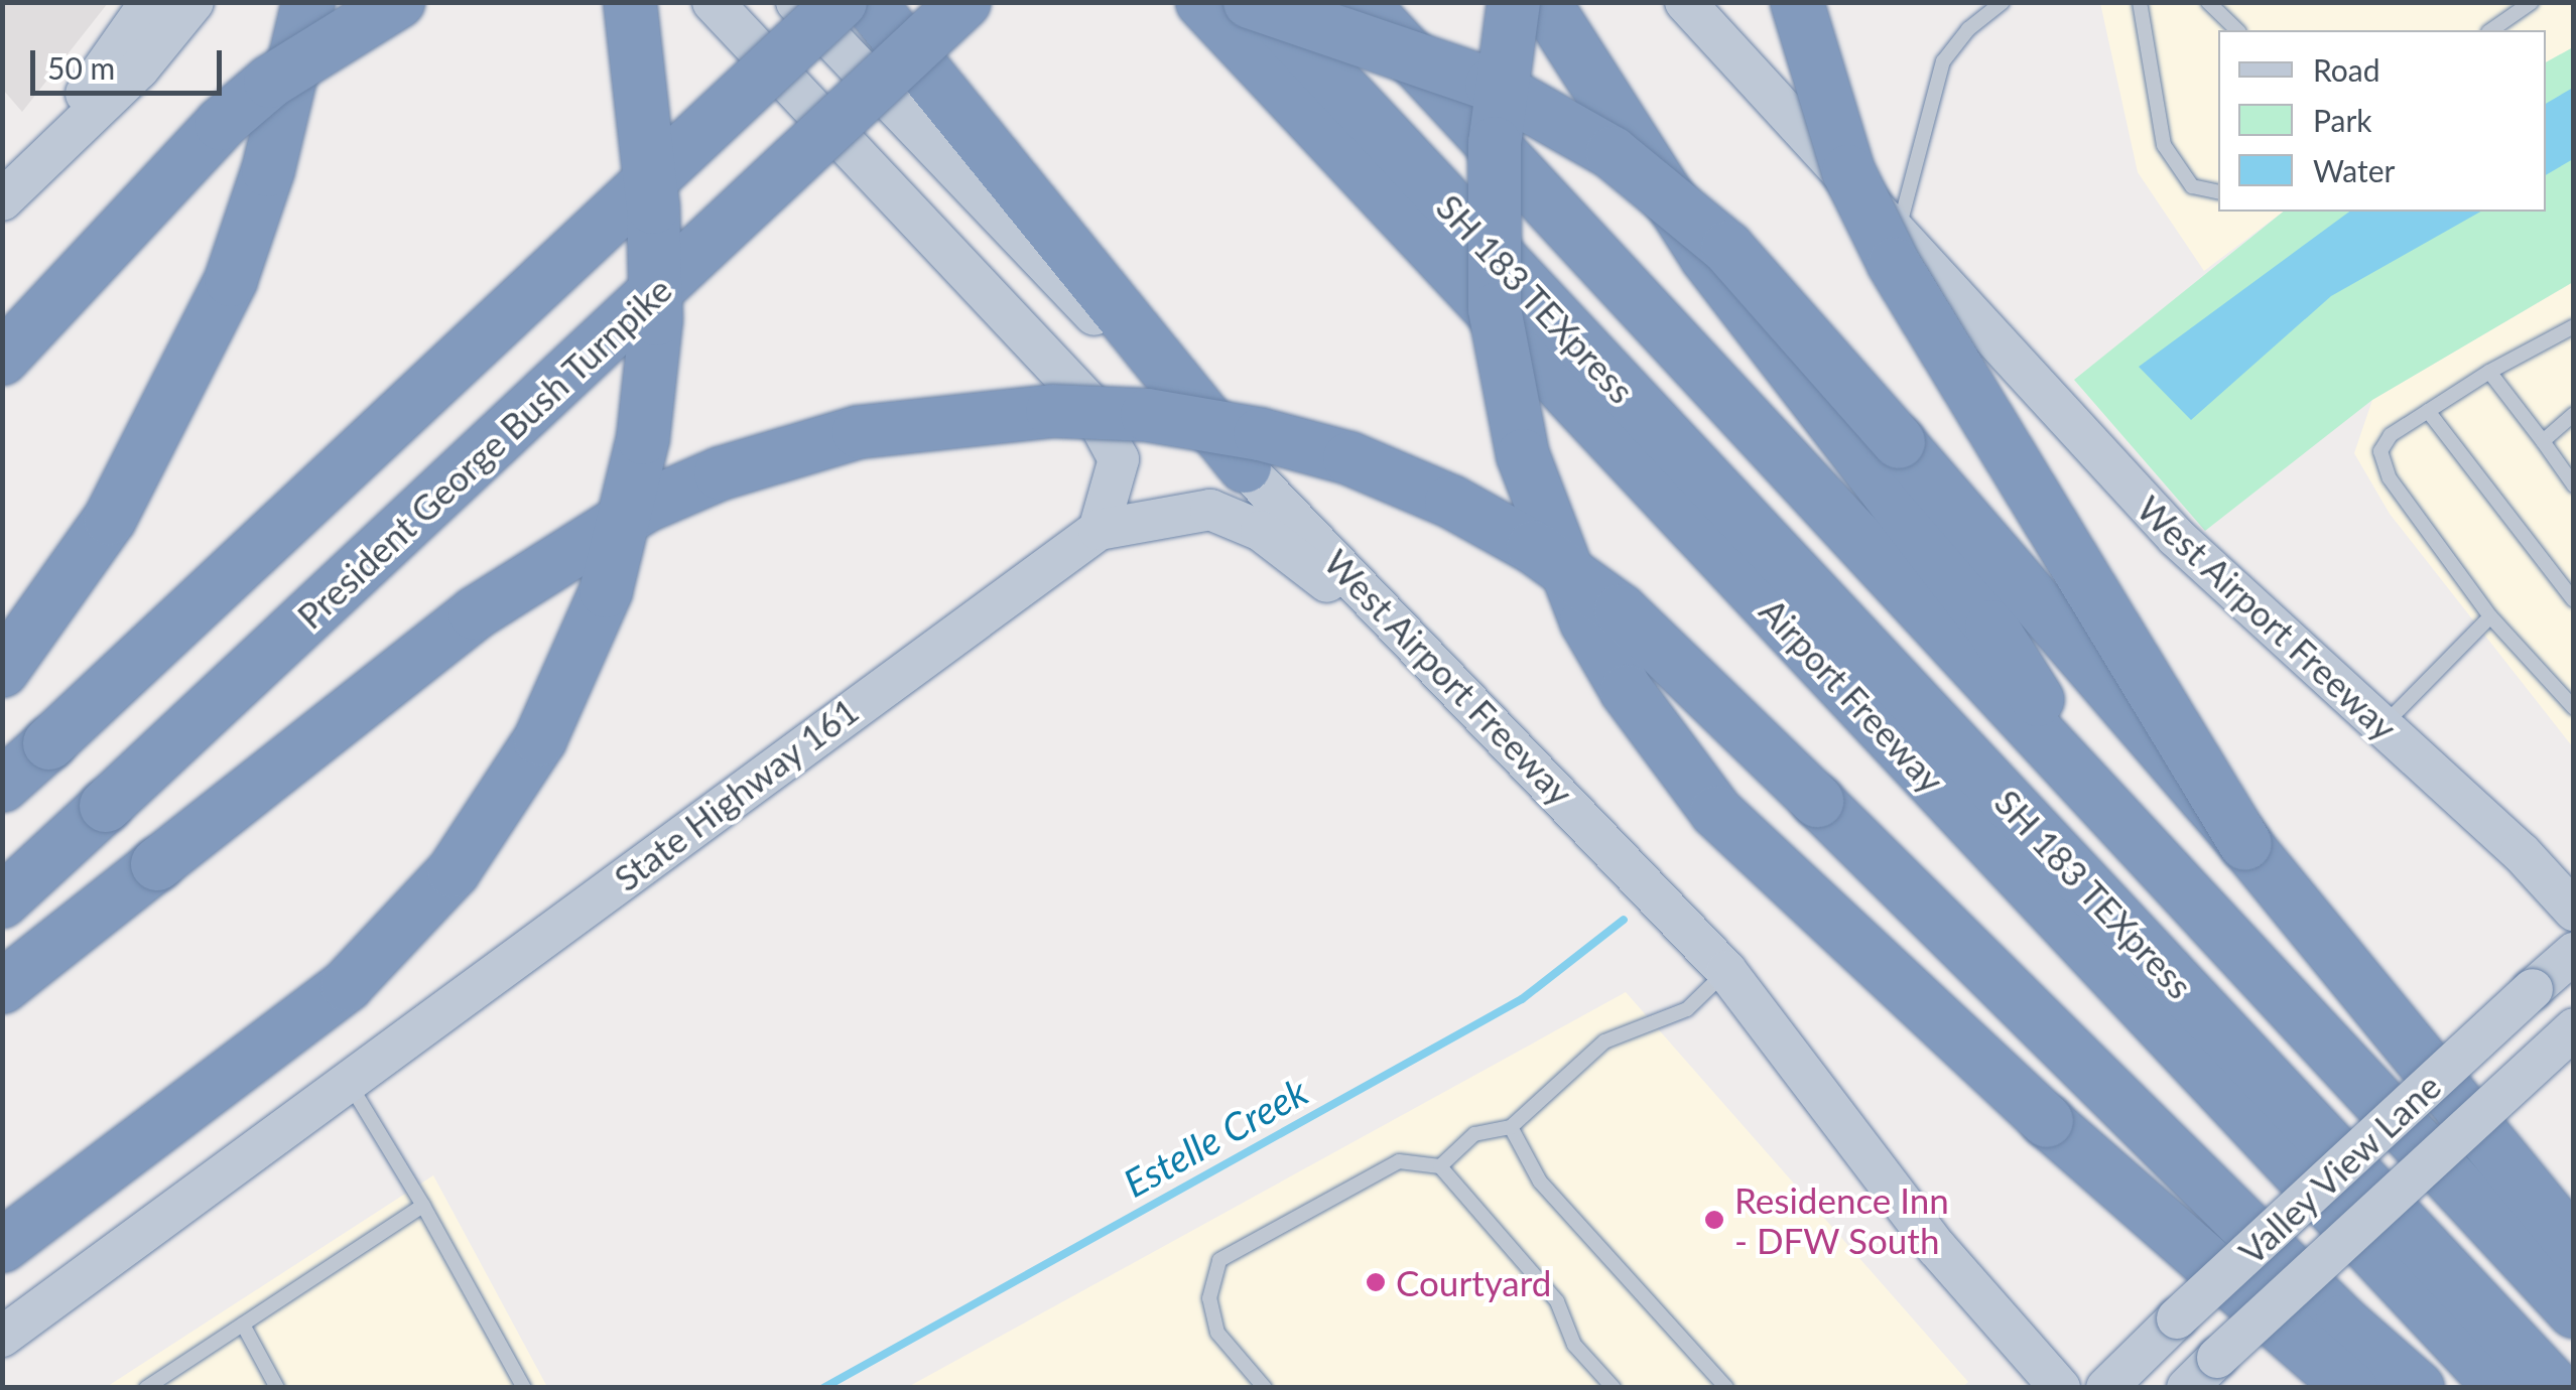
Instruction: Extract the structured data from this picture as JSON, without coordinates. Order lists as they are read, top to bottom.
{
  "streets": {
    "highway": ["SH 183 TEXpress", "President George Bush Turnpike", "Airport Freeway"],
    "main road": ["West Airport Freeway", "State Highway 161", "Valley View Lane"]
  },
  "crossings": [
    ["West Airport Freeway", "State Highway 161"]
  ],
  "water": ["Estelle Creek"],
  "places": ["Residence Inn - DFW South", "Courtyard"],
  "legend": ["Road", "Park", "Water"],
  "scale_bar": "50 m"
}
